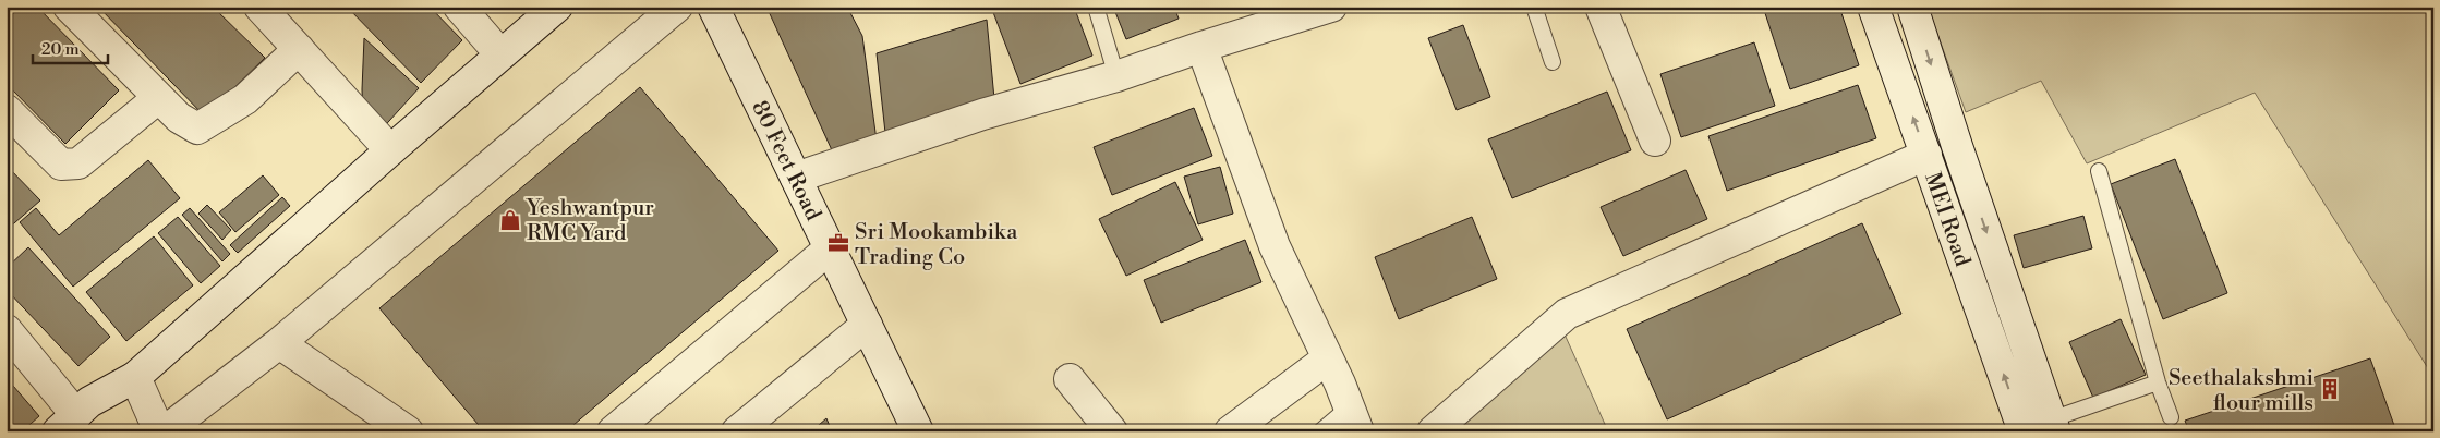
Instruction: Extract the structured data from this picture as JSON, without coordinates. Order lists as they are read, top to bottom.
{
  "streets": {
    "street": ["80 Feet Road", "MEI Road"]
  },
  "places": {
    "shop": ["Yeshwantpur RMC Yard"],
    "office": ["Sri Mookambika Trading Co"],
    "building": ["Seethalakshmi flour mills"]
  },
  "scale_bar": "20 m"
}
